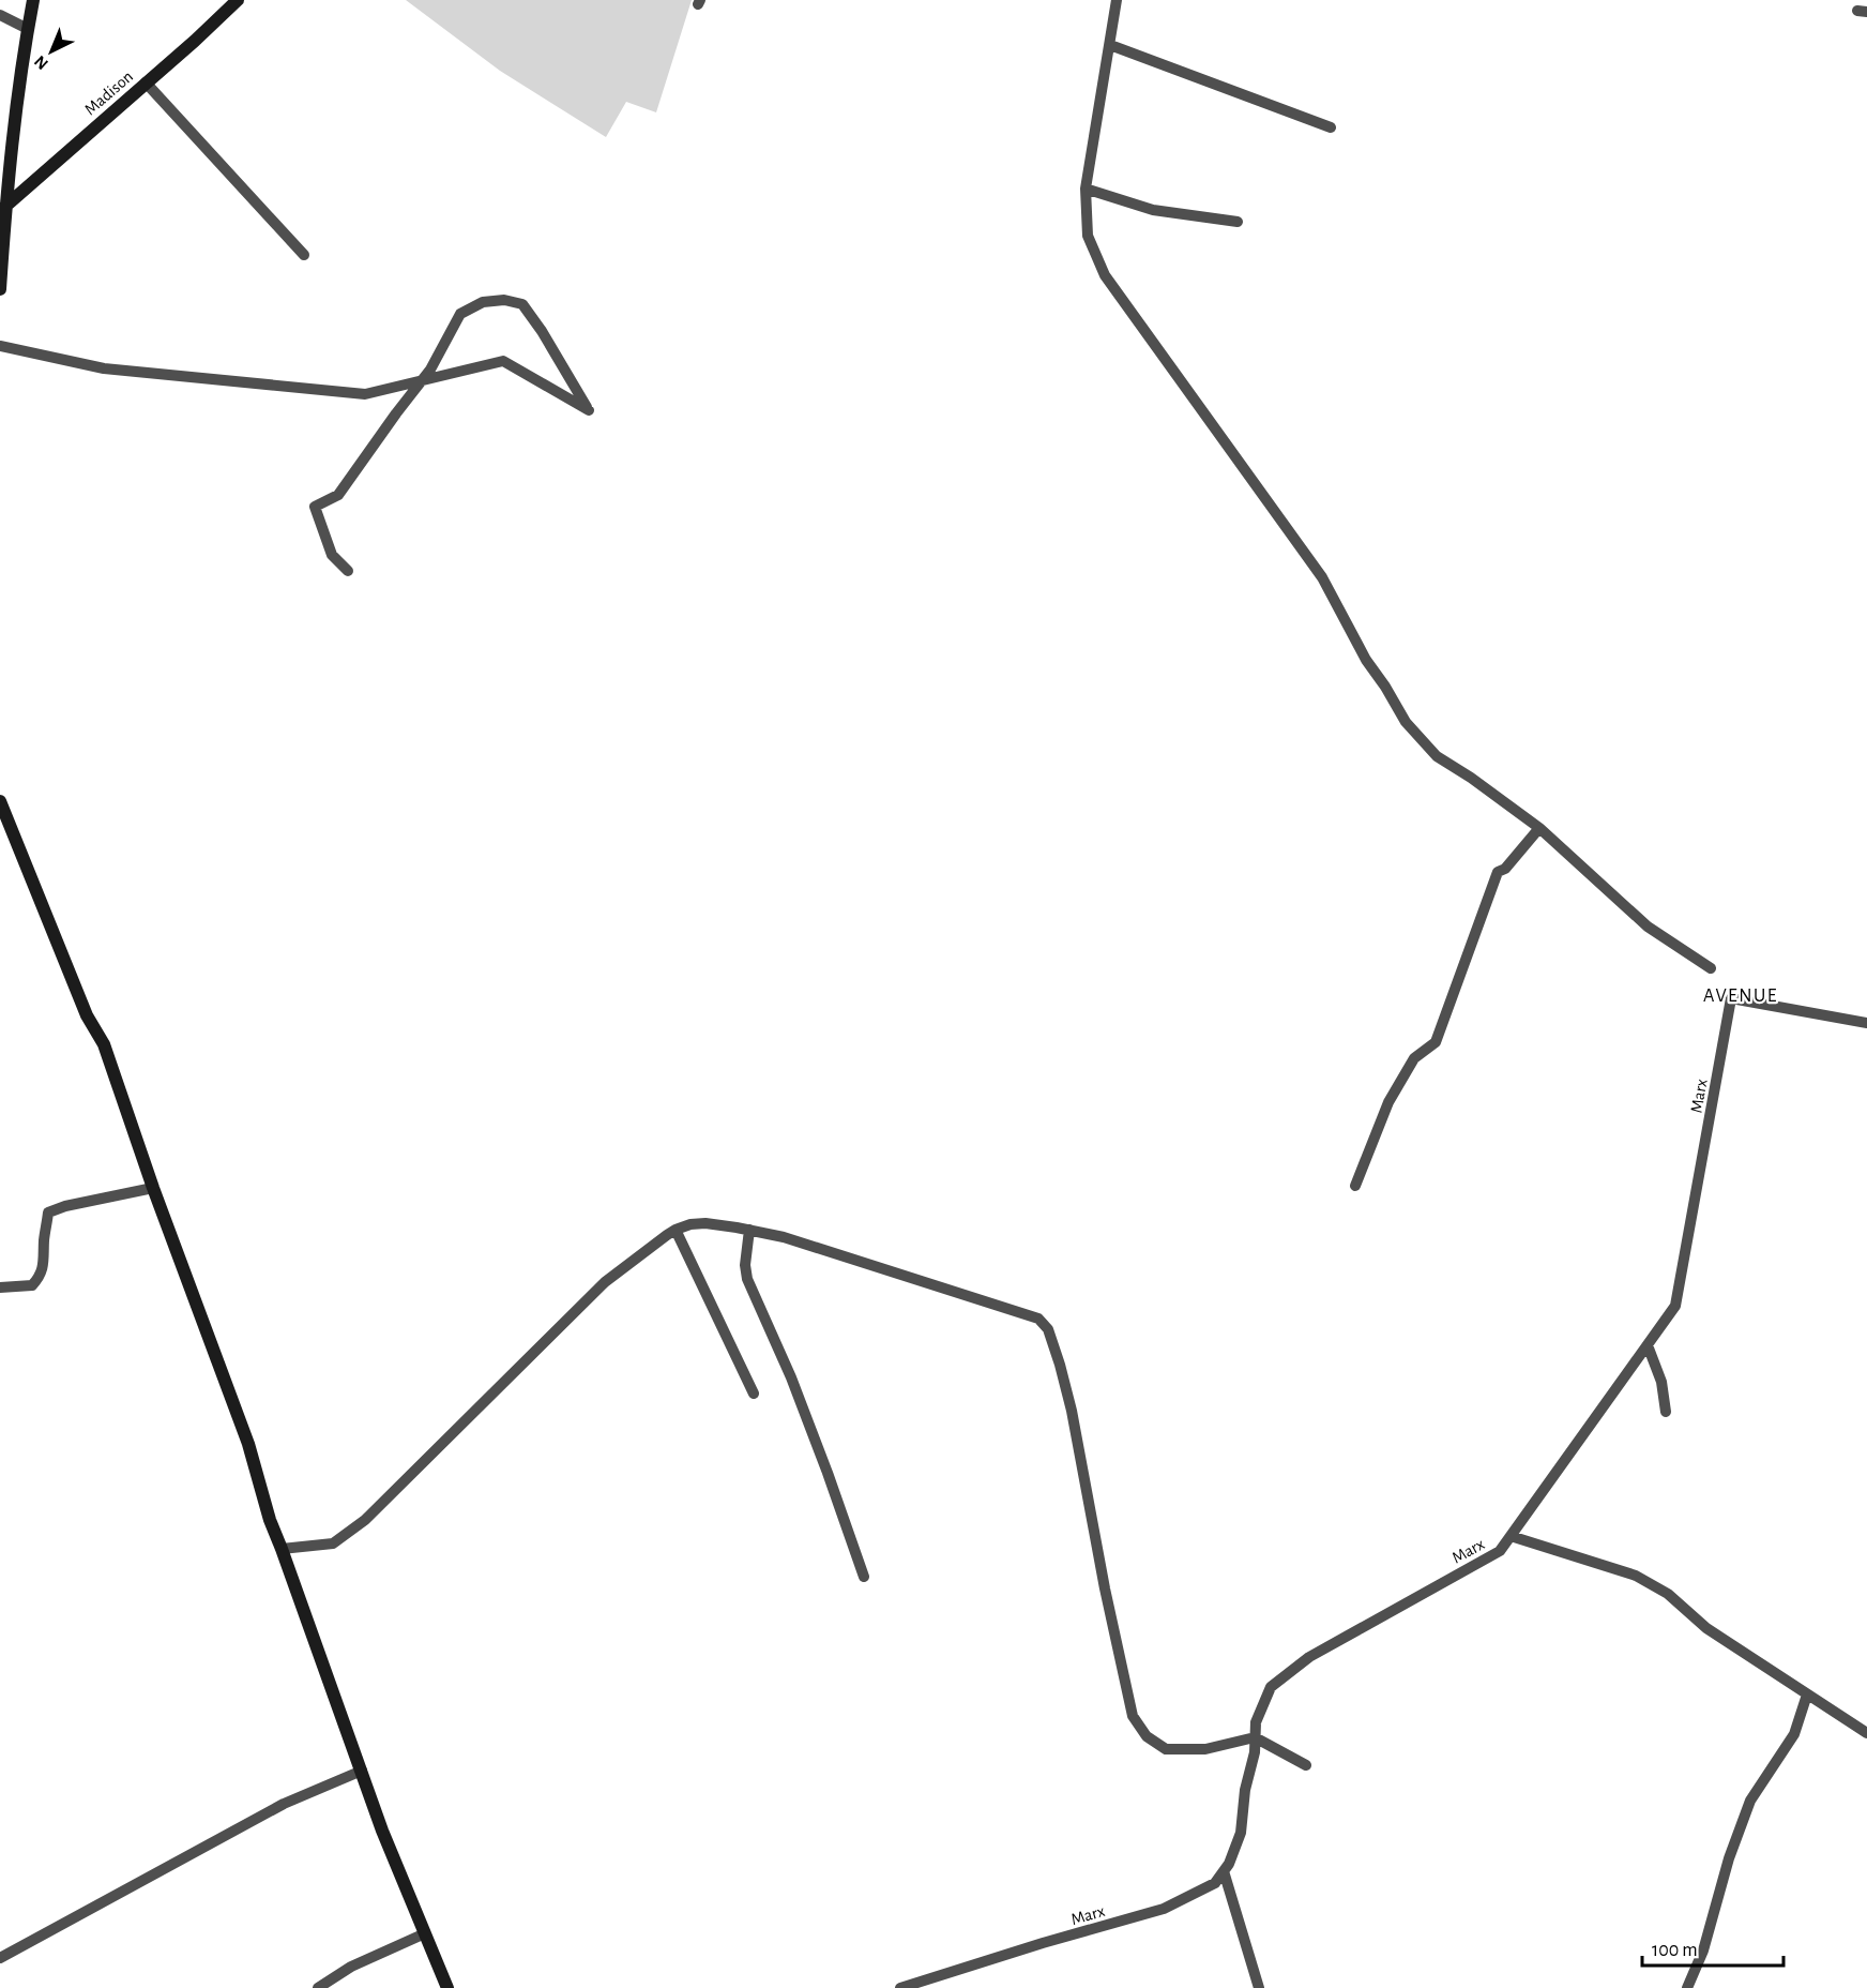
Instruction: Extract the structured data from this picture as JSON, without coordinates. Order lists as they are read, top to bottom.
{
  "streets": {
    "street": ["Madison", "Marx"]
  },
  "districts": ["AVENUE"],
  "scale_bar": "100 m",
  "north": "bottom left"
}
